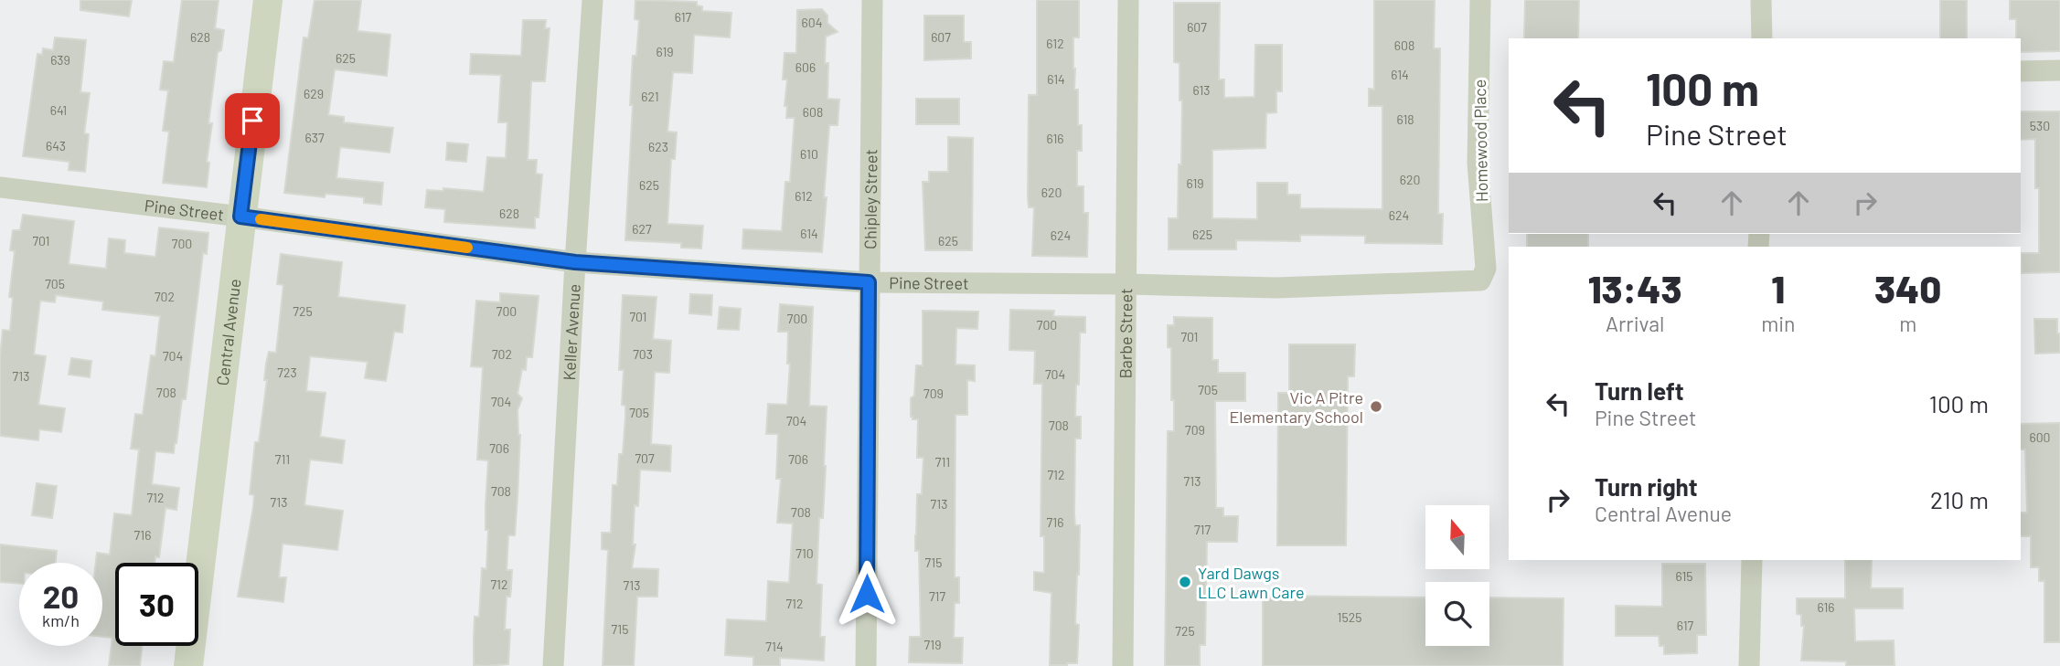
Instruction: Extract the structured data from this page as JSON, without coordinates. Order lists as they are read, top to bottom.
{
  "streets": {
    "street": [
      "Homewood Place",
      "Chipley Street",
      "Pine Street",
      "Central Avenue",
      "Keller Avenue",
      "Barbe Street"
    ]
  },
  "crossings": [
    ["Homewood Place", "Pine Street"],
    ["Chipley Street", "Pine Street"],
    ["Pine Street", "Central Avenue"],
    ["Pine Street", "Keller Avenue"],
    ["Pine Street", "Barbe Street"]
  ],
  "places": ["Vic A Pitre Elementary School", "Yard Dawgs LLC Lawn Care"],
  "house_numbers": [
    "617",
    "604",
    "607",
    "628",
    "607",
    "612",
    "608",
    "619",
    "625",
    "639",
    "606",
    "614",
    "614",
    "613",
    "629",
    "621",
    "641",
    "608",
    "618",
    "530",
    "637",
    "616",
    "643",
    "623",
    "610",
    "620",
    "619",
    "625",
    "620",
    "612",
    "628",
    "624",
    "627",
    "614",
    "625",
    "624",
    "701",
    "625",
    "700",
    "705",
    "702",
    "725",
    "700",
    "701",
    "700",
    "700",
    "701",
    "702",
    "703",
    "704",
    "723",
    "704",
    "713",
    "705",
    "708",
    "709",
    "704",
    "705",
    "704",
    "708",
    "709",
    "600",
    "706",
    "707",
    "711",
    "706",
    "711",
    "712",
    "713",
    "708",
    "712",
    "713",
    "713",
    "708",
    "716",
    "717",
    "716",
    "710",
    "715",
    "615",
    "712",
    "713",
    "717",
    "712",
    "616",
    "1525",
    "617",
    "715",
    "725",
    "719",
    "714"
  ],
  "north": "top",
  "page": {
    "turn": ["100 m", "Pine Street"],
    "eta": [
      "13:43",
      "Arrival",
      "1",
      "min",
      "340",
      "m"
    ],
    "list": [
      {
        "name": "Turn left",
        "note": "Pine Street",
        "value": "100 m"
      },
      {
        "name": "Turn right",
        "note": "Central Avenue",
        "value": "210 m"
      }
    ],
    "speed": "20 km/h",
    "limit": "30"
  }
}
